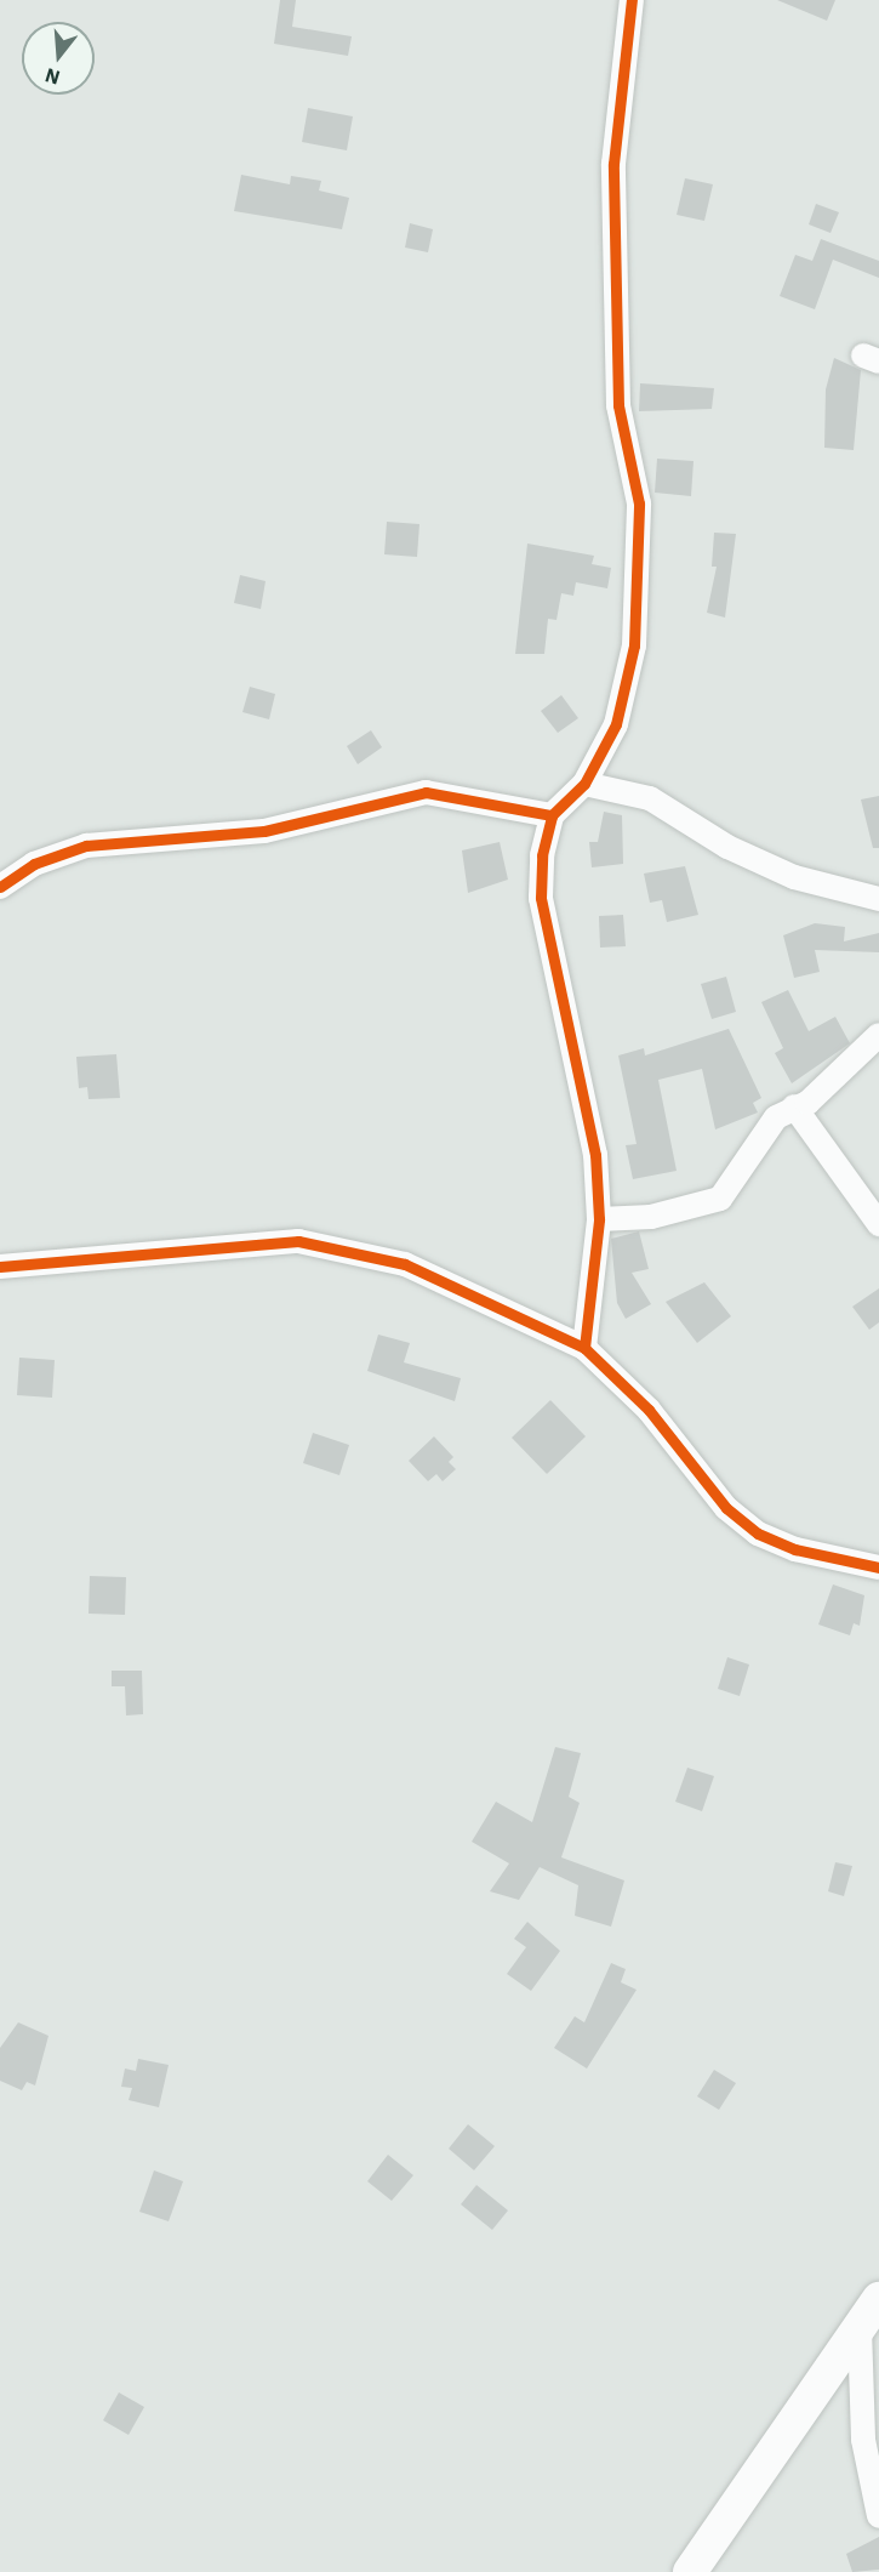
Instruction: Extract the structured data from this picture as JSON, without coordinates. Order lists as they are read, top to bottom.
{
  "north": "bottom"
}
